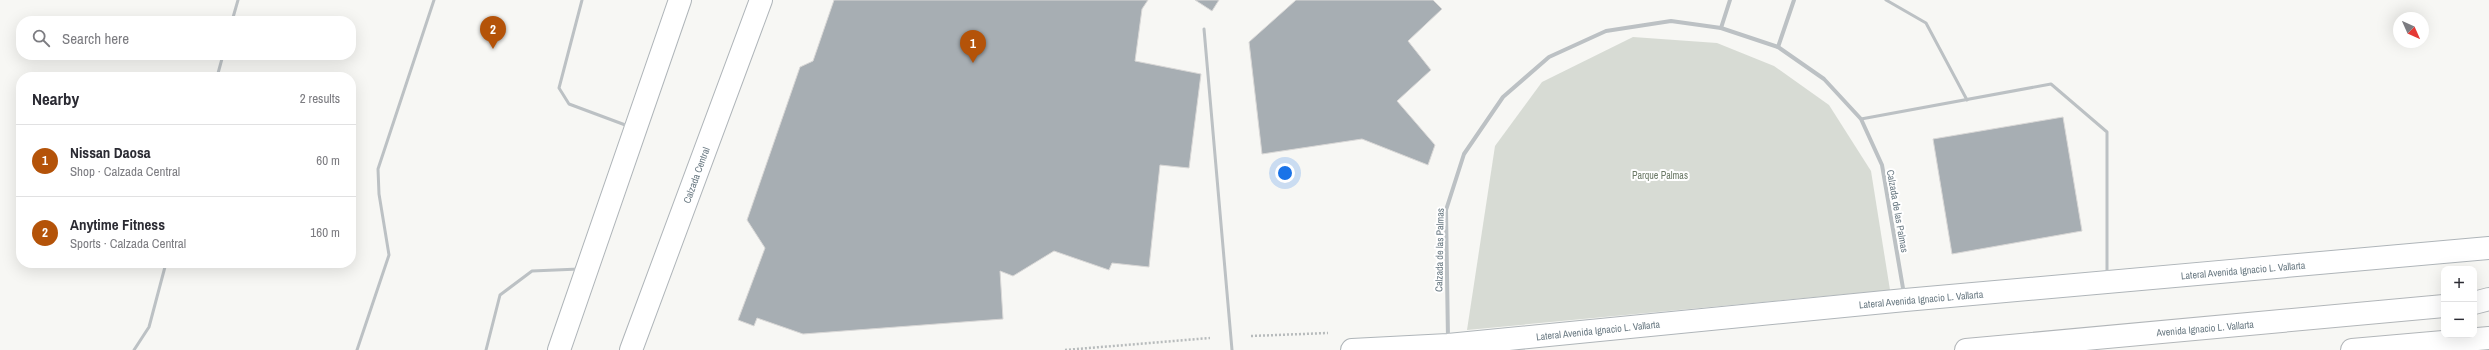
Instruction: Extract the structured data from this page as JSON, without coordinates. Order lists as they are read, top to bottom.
{
  "streets": {
    "main road": ["Calzada Central", "Lateral Avenida Ignacio L. Vallarta", "Avenida Ignacio L. Vallarta"],
    "street": ["Calzada de las Palmas"]
  },
  "crossings": [
    ["Calzada de las Palmas", "Lateral Avenida Ignacio L. Vallarta"]
  ],
  "parks": ["Parque Palmas"],
  "north": "bottom right",
  "page": {
    "pins": ["2", "1"],
    "search": "Search here",
    "heading": ["Nearby", "2 results"],
    "list": [
      {
        "mark": "1",
        "name": "Nissan Daosa",
        "note": "Shop · Calzada Central",
        "value": "60 m"
      },
      {
        "mark": "2",
        "name": "Anytime Fitness",
        "note": "Sports · Calzada Central",
        "value": "160 m"
      }
    ],
    "map_buttons": ["+", "−"]
  }
}
